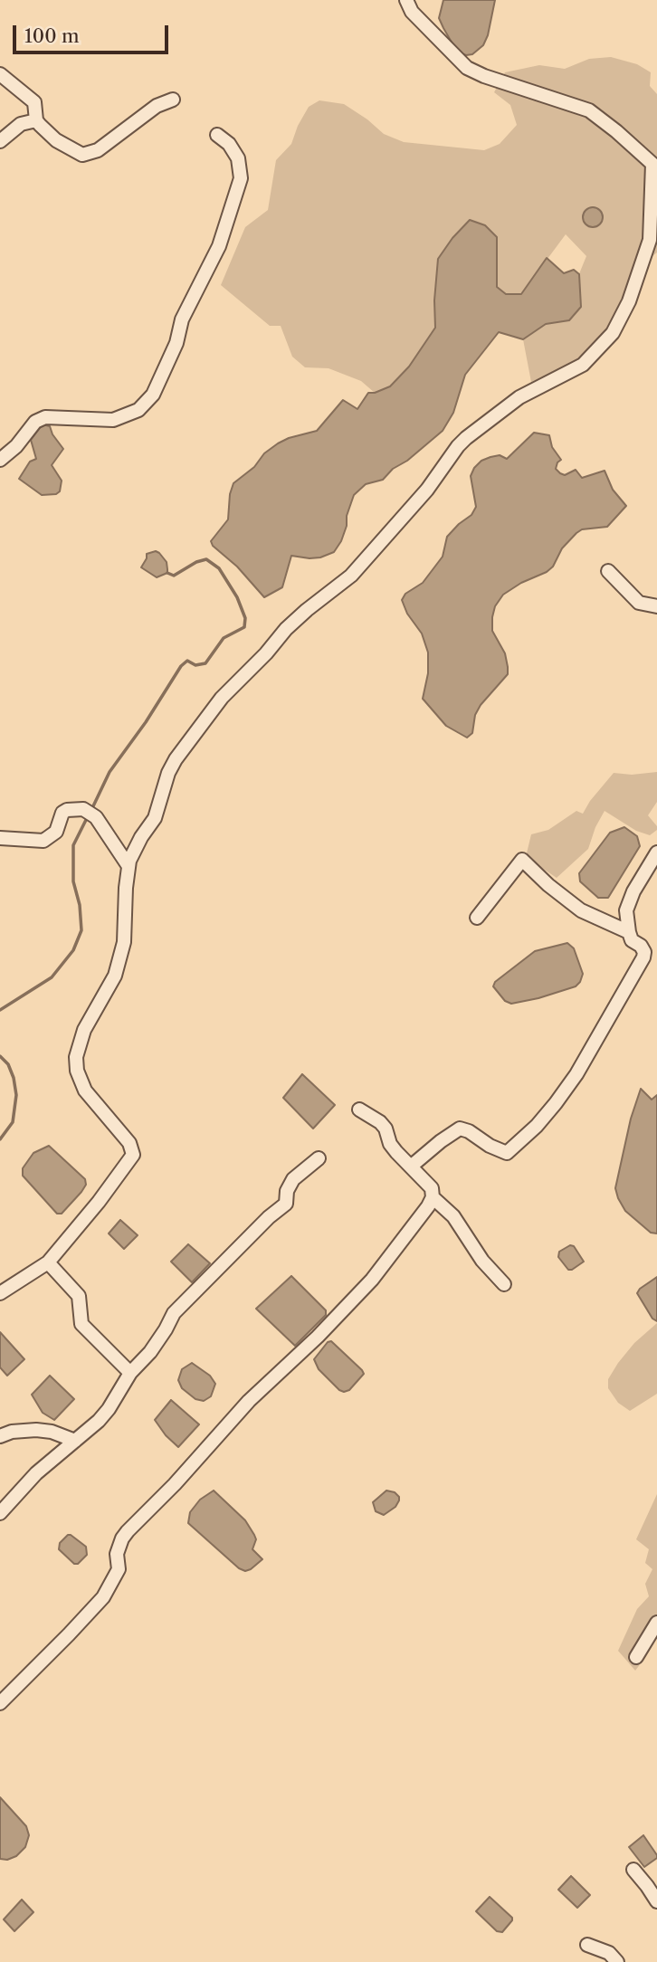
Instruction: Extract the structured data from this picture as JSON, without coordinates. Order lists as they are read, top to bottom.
{
  "scale_bar": "100 m"
}
